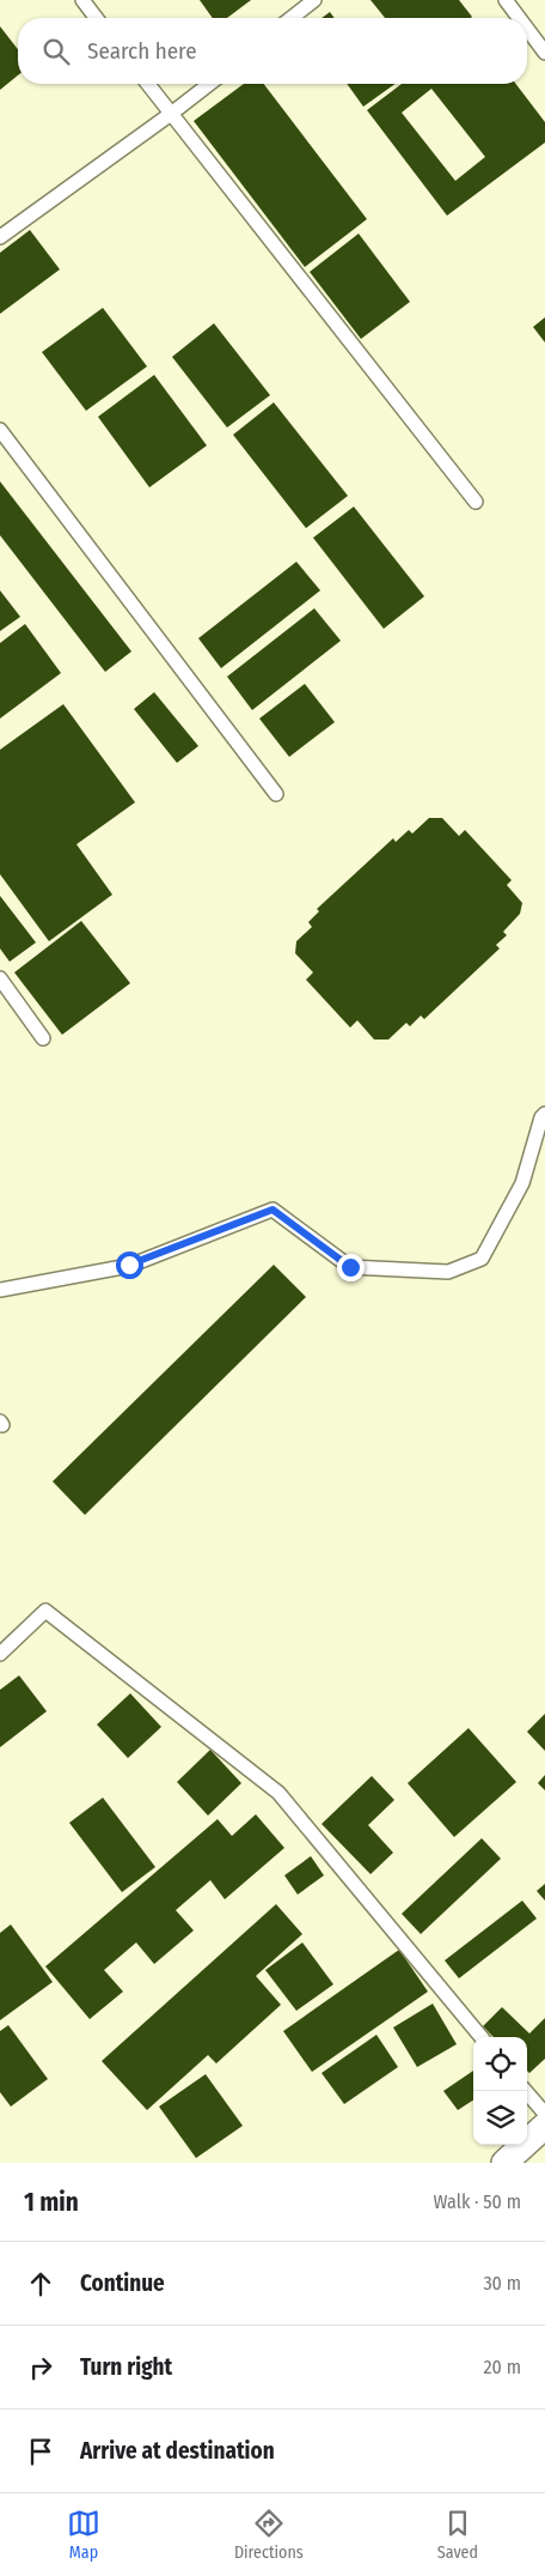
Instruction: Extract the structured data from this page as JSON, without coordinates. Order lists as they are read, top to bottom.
{
  "page": {
    "search": "Search here",
    "heading": ["1 min", "Walk · 50 m"],
    "list": [
      ["Continue", "30 m"],
      ["Turn right", "20 m"],
      "Arrive at destination"
    ],
    "nav": ["Map", "Directions", "Saved"]
  }
}
